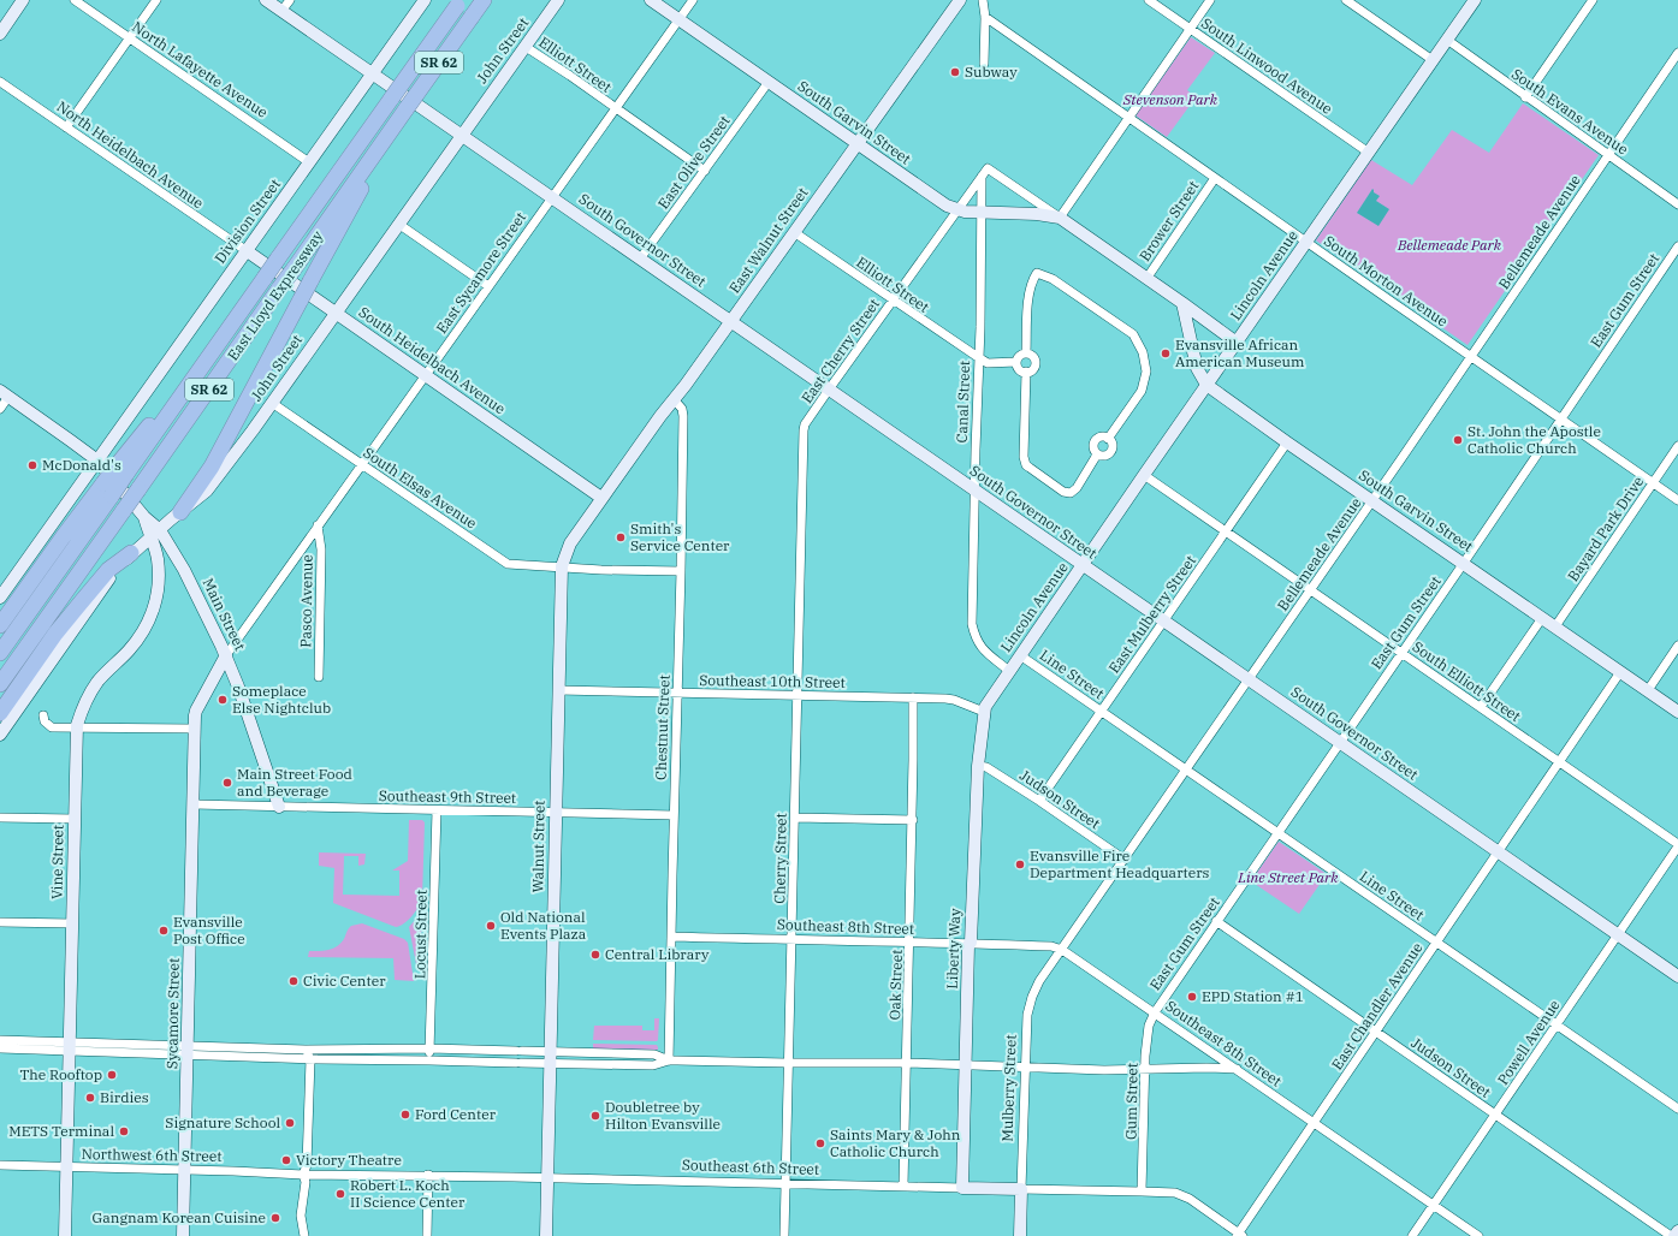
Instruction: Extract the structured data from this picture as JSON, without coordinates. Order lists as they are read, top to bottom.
{
  "streets": {
    "highway": ["SR 62", "East Lloyd Expressway"],
    "main road": [
      "John Street",
      "South Garvin Street",
      "Division Street",
      "South Governor Street",
      "East Walnut Street",
      "Lincoln Avenue",
      "South Heidelbach Avenue",
      "Main Street",
      "Walnut Street",
      "Vine Street",
      "Liberty Way",
      "Sycamore Street",
      "Mulberry Street",
      "Southeast 6th Street"
    ],
    "street": [
      "Elliott Street",
      "South Linwood Avenue",
      "North Lafayette Avenue",
      "South Evans Avenue",
      "North Heidelbach Avenue",
      "East Olive Street",
      "Brower Street",
      "Bellemeade Avenue",
      "East Sycamore Street",
      "South Morton Avenue",
      "East Gum Street",
      "East Cherry Street",
      "Canal Street",
      "South Elsas Avenue",
      "Bayard Park Drive",
      "Pasco Avenue",
      "East Mulberry Street",
      "Line Street",
      "Southeast 10th Street",
      "South Elliott Street",
      "Chestnut Street",
      "Southeast 9th Street",
      "Judson Street",
      "Cherry Street",
      "Southeast 8th Street",
      "Locust Street",
      "Oak Street",
      "East Chandler Avenue",
      "Powell Avenue",
      "Gum Street",
      "Northwest 6th Street"
    ]
  },
  "crossings": [
    ["John Street", "Elliott Street"],
    ["John Street", "South Governor Street"],
    ["John Street", "South Heidelbach Avenue"],
    ["John Street", "South Elsas Avenue"],
    ["John Street", "Main Street"],
    ["John Street", "Vine Street"],
    ["Elliott Street", "East Olive Street"],
    ["Elliott Street", "East Walnut Street"],
    ["Elliott Street", "East Sycamore Street"],
    ["Elliott Street", "East Cherry Street"],
    ["Elliott Street", "Canal Street"],
    ["South Linwood Avenue", "Lincoln Avenue"],
    ["North Lafayette Avenue", "Division Street"],
    ["South Evans Avenue", "Bellemeade Avenue"],
    ["South Evans Avenue", "Lincoln Avenue"],
    ["South Garvin Street", "East Olive Street"],
    ["South Garvin Street", "Brower Street"],
    ["South Garvin Street", "Bellemeade Avenue"],
    ["South Garvin Street", "East Walnut Street"],
    ["South Garvin Street", "East Sycamore Street"],
    ["South Garvin Street", "Lincoln Avenue"],
    ["South Garvin Street", "East Gum Street"],
    ["South Garvin Street", "East Cherry Street"],
    ["South Garvin Street", "Canal Street"],
    ["South Garvin Street", "Bayard Park Drive"],
    ["South Garvin Street", "East Mulberry Street"],
    ["South Garvin Street", "East Chandler Avenue"],
    ["North Heidelbach Avenue", "Division Street"],
    ["North Heidelbach Avenue", "South Heidelbach Avenue"],
    ["East Olive Street", "South Governor Street"],
    ["Division Street", "South Governor Street"],
    ["Division Street", "South Heidelbach Avenue"],
    ["Division Street", "Vine Street"],
    ["Brower Street", "South Morton Avenue"],
    ["Bellemeade Avenue", "South Governor Street"],
    ["Bellemeade Avenue", "South Morton Avenue"],
    ["Bellemeade Avenue", "Line Street"],
    ["Bellemeade Avenue", "South Elliott Street"],
    ["Bellemeade Avenue", "Judson Street"],
    ["Bellemeade Avenue", "Southeast 8th Street"],
    ["Bellemeade Avenue", "Mulberry Street"],
    ["South Governor Street", "East Walnut Street"],
    ["South Governor Street", "East Sycamore Street"],
    ["South Governor Street", "Lincoln Avenue"],
    ["South Governor Street", "East Gum Street"],
    ["South Governor Street", "East Cherry Street"],
    ["South Governor Street", "Canal Street"],
    ["South Governor Street", "East Mulberry Street"],
    ["South Governor Street", "East Chandler Avenue"],
    ["South Governor Street", "Powell Avenue"],
    ["East Walnut Street", "South Heidelbach Avenue"],
    ["East Walnut Street", "Chestnut Street"],
    ["East Walnut Street", "Walnut Street"],
    ["East Sycamore Street", "South Heidelbach Avenue"],
    ["East Sycamore Street", "South Elsas Avenue"],
    ["East Sycamore Street", "Pasco Avenue"],
    ["East Sycamore Street", "Main Street"],
    ["East Sycamore Street", "Sycamore Street"],
    ["Lincoln Avenue", "South Morton Avenue"],
    ["Lincoln Avenue", "Canal Street"],
    ["Lincoln Avenue", "Line Street"],
    ["Lincoln Avenue", "Southeast 10th Street"],
    ["Lincoln Avenue", "South Elliott Street"],
    ["Lincoln Avenue", "Liberty Way"],
    ["South Morton Avenue", "East Gum Street"],
    ["South Morton Avenue", "Bayard Park Drive"],
    ["East Gum Street", "Line Street"],
    ["East Gum Street", "South Elliott Street"],
    ["East Gum Street", "Judson Street"],
    ["East Gum Street", "Southeast 8th Street"],
    ["East Gum Street", "Gum Street"],
    ["East Cherry Street", "Canal Street"],
    ["East Cherry Street", "Cherry Street"],
    ["South Heidelbach Avenue", "Walnut Street"],
    ["South Elsas Avenue", "Chestnut Street"],
    ["South Elsas Avenue", "Walnut Street"],
    ["Main Street", "Southeast 9th Street"],
    ["Main Street", "Vine Street"],
    ["Main Street", "Sycamore Street"],
    ["East Mulberry Street", "Line Street"],
    ["East Mulberry Street", "South Elliott Street"],
    ["East Mulberry Street", "Judson Street"],
    ["Line Street", "East Chandler Avenue"],
    ["Line Street", "Powell Avenue"],
    ["Southeast 10th Street", "Chestnut Street"],
    ["Southeast 10th Street", "Walnut Street"],
    ["Southeast 10th Street", "Cherry Street"],
    ["Southeast 10th Street", "Liberty Way"],
    ["Southeast 10th Street", "Oak Street"],
    ["South Elliott Street", "East Chandler Avenue"],
    ["South Elliott Street", "Powell Avenue"],
    ["Chestnut Street", "Southeast 9th Street"],
    ["Chestnut Street", "Southeast 8th Street"],
    ["Southeast 9th Street", "Walnut Street"],
    ["Southeast 9th Street", "Locust Street"],
    ["Southeast 9th Street", "Sycamore Street"],
    ["Judson Street", "Liberty Way"],
    ["Judson Street", "East Chandler Avenue"],
    ["Judson Street", "Powell Avenue"],
    ["Walnut Street", "Southeast 6th Street"],
    ["Cherry Street", "Southeast 8th Street"],
    ["Cherry Street", "Southeast 6th Street"],
    ["Vine Street", "Northwest 6th Street"],
    ["Southeast 8th Street", "Liberty Way"],
    ["Southeast 8th Street", "Oak Street"],
    ["Southeast 8th Street", "East Chandler Avenue"],
    ["Southeast 8th Street", "Powell Avenue"],
    ["Southeast 8th Street", "Mulberry Street"],
    ["Southeast 8th Street", "Gum Street"],
    ["Liberty Way", "Southeast 6th Street"],
    ["Oak Street", "Southeast 6th Street"],
    ["East Chandler Avenue", "Southeast 6th Street"],
    ["Sycamore Street", "Northwest 6th Street"],
    ["Mulberry Street", "Southeast 6th Street"],
    ["Gum Street", "Southeast 6th Street"],
    ["Northwest 6th Street", "Southeast 6th Street"]
  ],
  "parks": ["Stevenson Park", "Bellemeade Park", "Line Street Park"],
  "places": [
    "Subway",
    "Evansville African American Museum",
    "St. John the Apostle Catholic Church",
    "McDonald's",
    "Smith's Service Center",
    "Someplace Else Nightclub",
    "Main Street Food and Beverage",
    "Evansville Fire Department Headquarters",
    "Old National Events Plaza",
    "Evansville Post Office",
    "Central Library",
    "Civic Center",
    "EPD Station #1",
    "The Rooftop",
    "Birdies",
    "Ford Center",
    "Doubletree by Hilton Evansville",
    "Signature School",
    "METS Terminal",
    "Saints Mary & John Catholic Church",
    "Victory Theatre",
    "Robert L. Koch II Science Center",
    "Gangnam Korean Cuisine"
  ]
}
